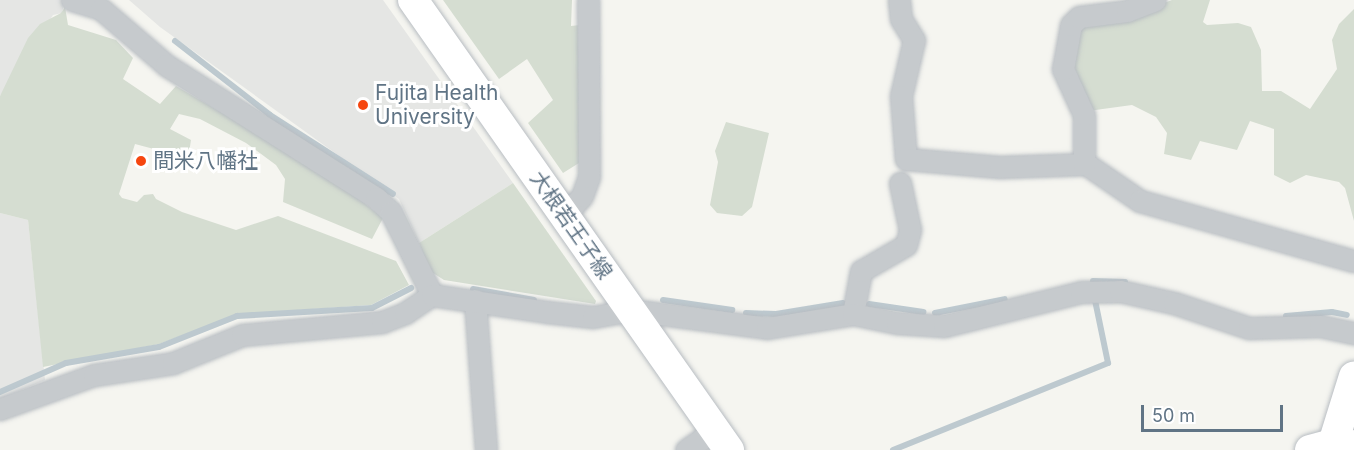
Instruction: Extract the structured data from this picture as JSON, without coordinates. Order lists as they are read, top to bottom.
{
  "streets": {
    "street": ["大根若王子線"]
  },
  "places": ["Fujita Health University", "間米八幡社"],
  "scale_bar": "50 m"
}
